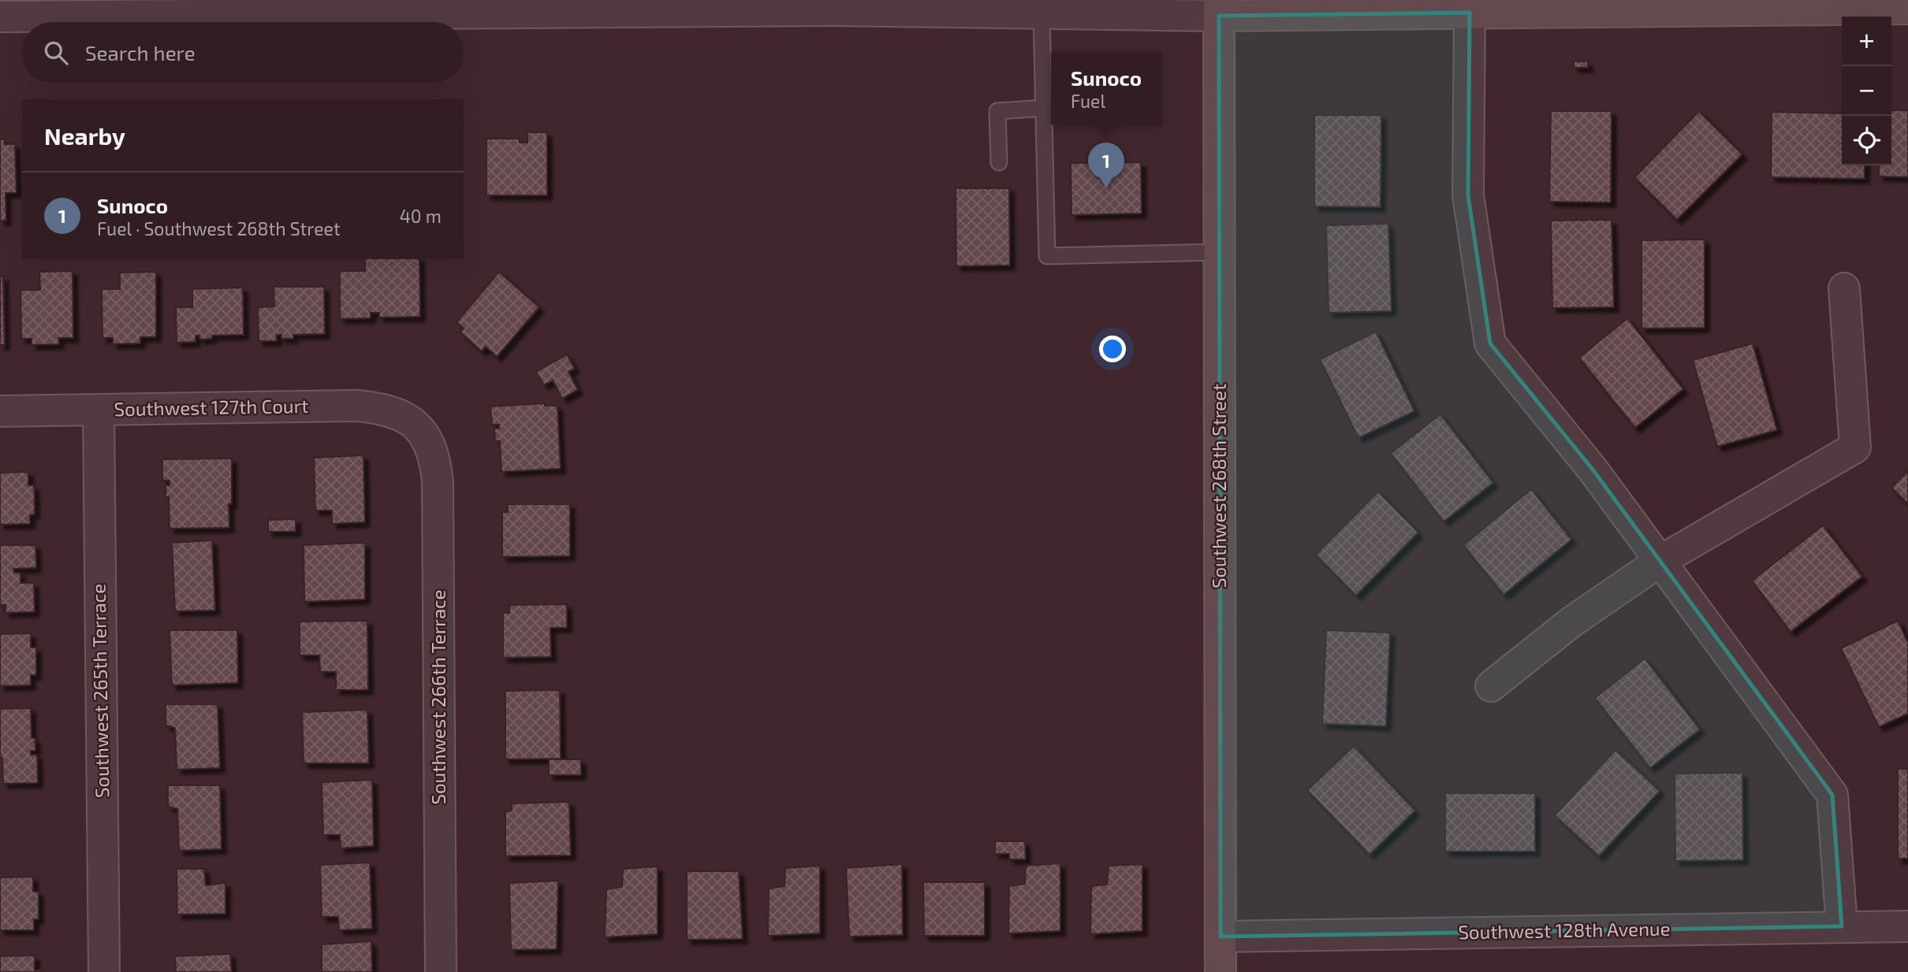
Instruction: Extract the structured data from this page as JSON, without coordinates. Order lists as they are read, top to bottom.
{
  "streets": {
    "main road": ["Southwest 268th Street"],
    "street": [
      "Southwest 127th Court",
      "Southwest 265th Terrace",
      "Southwest 266th Terrace",
      "Southwest 128th Avenue"
    ]
  },
  "crossings": [
    ["Southwest 127th Court", "Southwest 265th Terrace"],
    ["Southwest 127th Court", "Southwest 266th Terrace"],
    ["Southwest 268th Street", "Southwest 128th Avenue"]
  ],
  "page": {
    "map_buttons": ["+", "−"],
    "search": "Search here",
    "popup": ["Sunoco", "Fuel"],
    "heading": "Nearby",
    "pins": "1",
    "list": [
      {
        "mark": "1",
        "name": "Sunoco",
        "note": "Fuel · Southwest 268th Street",
        "value": "40 m"
      }
    ]
  }
}
